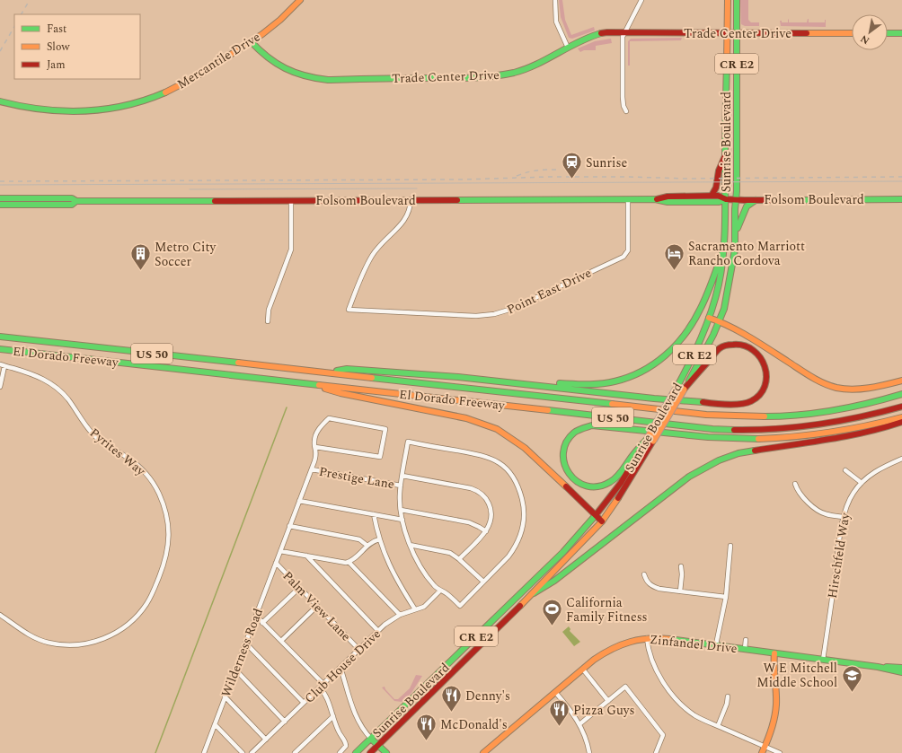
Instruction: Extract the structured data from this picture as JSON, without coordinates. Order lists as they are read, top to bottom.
{
  "streets": {
    "main road": [
      "Trade Center Drive",
      "Mercantile Drive",
      "CR E2",
      "Sunrise Boulevard",
      "Folsom Boulevard",
      "US 50",
      "El Dorado Freeway",
      "Zinfandel Drive"
    ],
    "street": [
      "Point East Drive",
      "Pyrites Way",
      "Prestige Lane",
      "Hirschfeld Way",
      "Palm View Lane",
      "Wilderness Road",
      "Club House Drive"
    ]
  },
  "crossings": [
    ["Trade Center Drive", "Mercantile Drive"],
    ["Trade Center Drive", "Sunrise Boulevard"],
    ["Sunrise Boulevard", "Folsom Boulevard"],
    ["Folsom Boulevard", "Point East Drive"],
    ["Prestige Lane", "Wilderness Road"],
    ["Hirschfeld Way", "Zinfandel Drive"],
    ["Palm View Lane", "Wilderness Road"],
    ["Palm View Lane", "Club House Drive"]
  ],
  "places": {
    "station": ["Sunrise"],
    "hotel": ["Sacramento Marriott Rancho Cordova"],
    "building": ["Metro City Soccer"],
    "sports": ["California Family Fitness"],
    "school or university": ["W E Mitchell Middle School"],
    "restaurant": ["Denny's", "Pizza Guys", "McDonald's"]
  },
  "legend": ["Fast", "Slow", "Jam"],
  "north": "bottom left"
}
